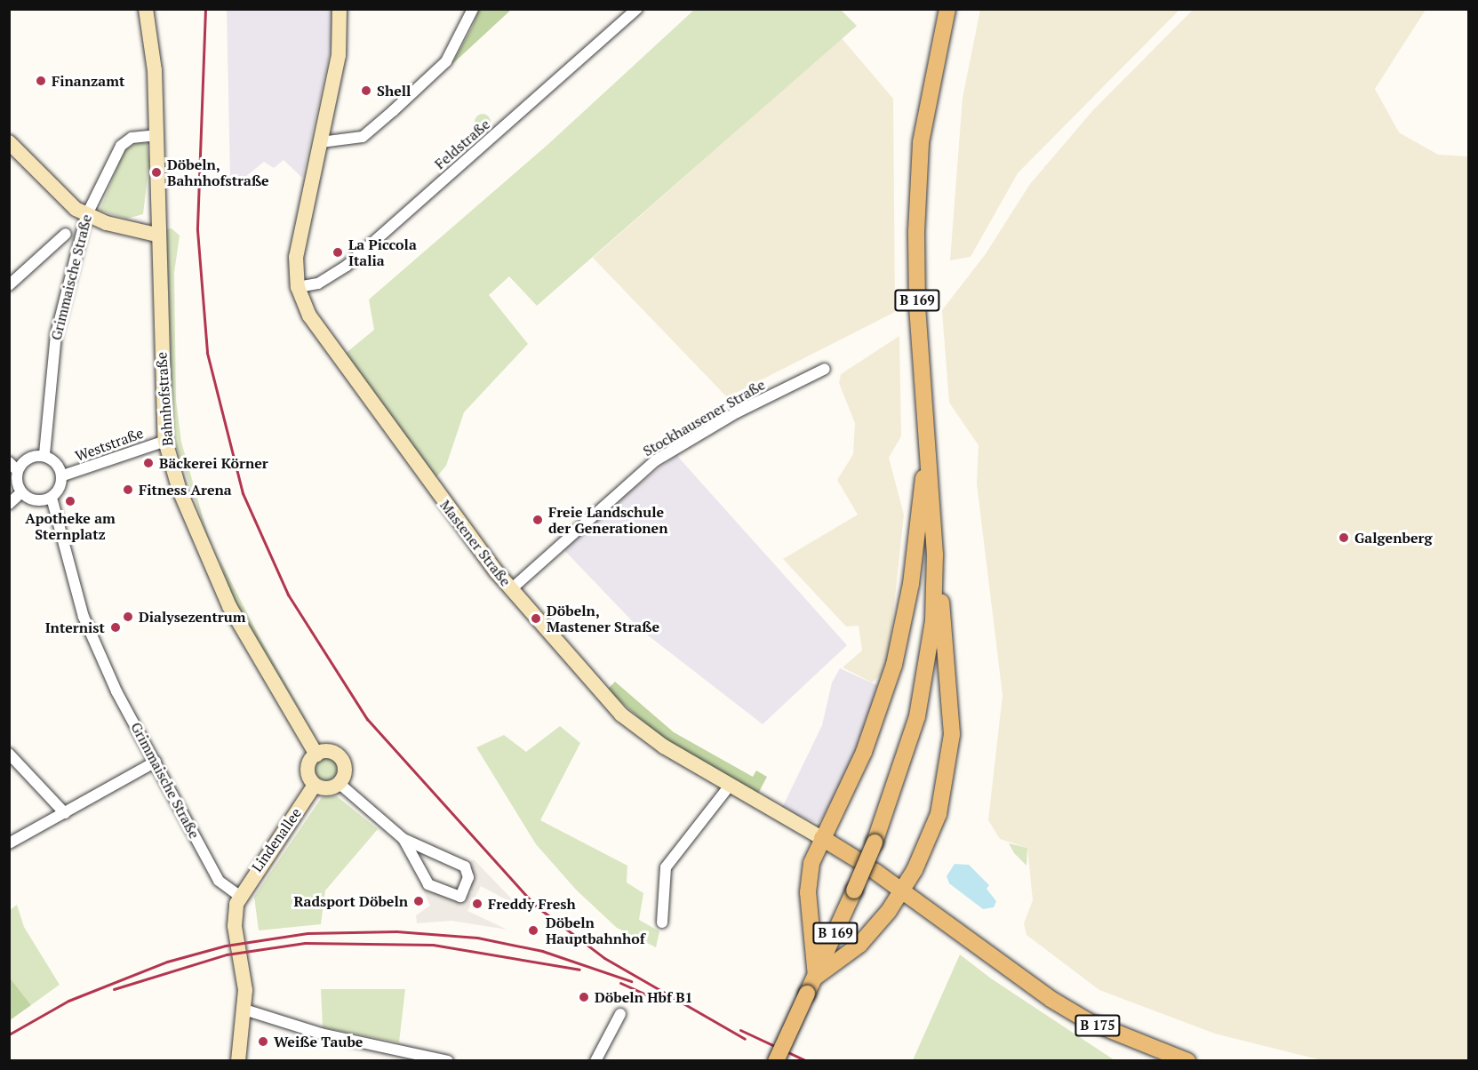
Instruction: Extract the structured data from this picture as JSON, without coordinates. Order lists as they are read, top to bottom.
{
  "streets": {
    "main road": [
      "B 169",
      "Bahnhofstraße",
      "Mastener Straße",
      "Lindenallee",
      "B 175"
    ],
    "street": [
      "Feldstraße",
      "Grimmaische Straße",
      "Stockhausener Straße",
      "Weststraße"
    ]
  },
  "crossings": [
    ["Feldstraße", "Mastener Straße"],
    ["Grimmaische Straße", "Bahnhofstraße"],
    ["Grimmaische Straße", "Weststraße"],
    ["Grimmaische Straße", "Lindenallee"],
    ["Bahnhofstraße", "Weststraße"],
    ["Bahnhofstraße", "Lindenallee"],
    ["Stockhausener Straße", "Mastener Straße"]
  ],
  "places": [
    "Finanzamt",
    "Shell",
    "Döbeln, Bahnhofstraße",
    "La Piccola Italia",
    "Bäckerei Körner",
    "Fitness Arena",
    "Apotheke am Sternplatz",
    "Freie Landschule der Generationen",
    "Galgenberg",
    "Dialysezentrum",
    "Döbeln, Mastener Straße",
    "Internist",
    "Radsport Döbeln",
    "Freddy Fresh",
    "Döbeln Hauptbahnhof",
    "Döbeln Hbf B1",
    "Weiße Taube"
  ]
}
